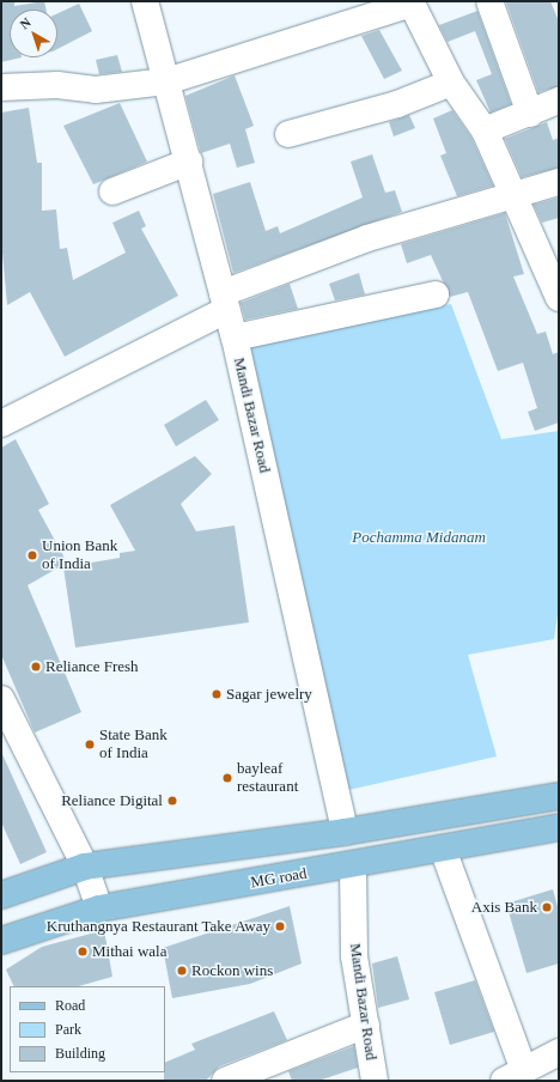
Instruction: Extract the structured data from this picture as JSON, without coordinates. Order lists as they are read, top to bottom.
{
  "streets": {
    "main road": ["MG road"],
    "street": ["Mandi Bazar Road"]
  },
  "crossings": [
    ["Mandi Bazar Road", "MG road"]
  ],
  "parks": ["Pochamma Midanam"],
  "places": [
    "Union Bank of India",
    "Reliance Fresh",
    "Sagar jewelry",
    "State Bank of India",
    "bayleaf restaurant",
    "Reliance Digital",
    "Axis Bank",
    "Kruthangnya Restaurant Take Away",
    "Mithai wala",
    "Rockon wins"
  ],
  "legend": ["Road", "Park", "Building"],
  "north": "top left"
}
